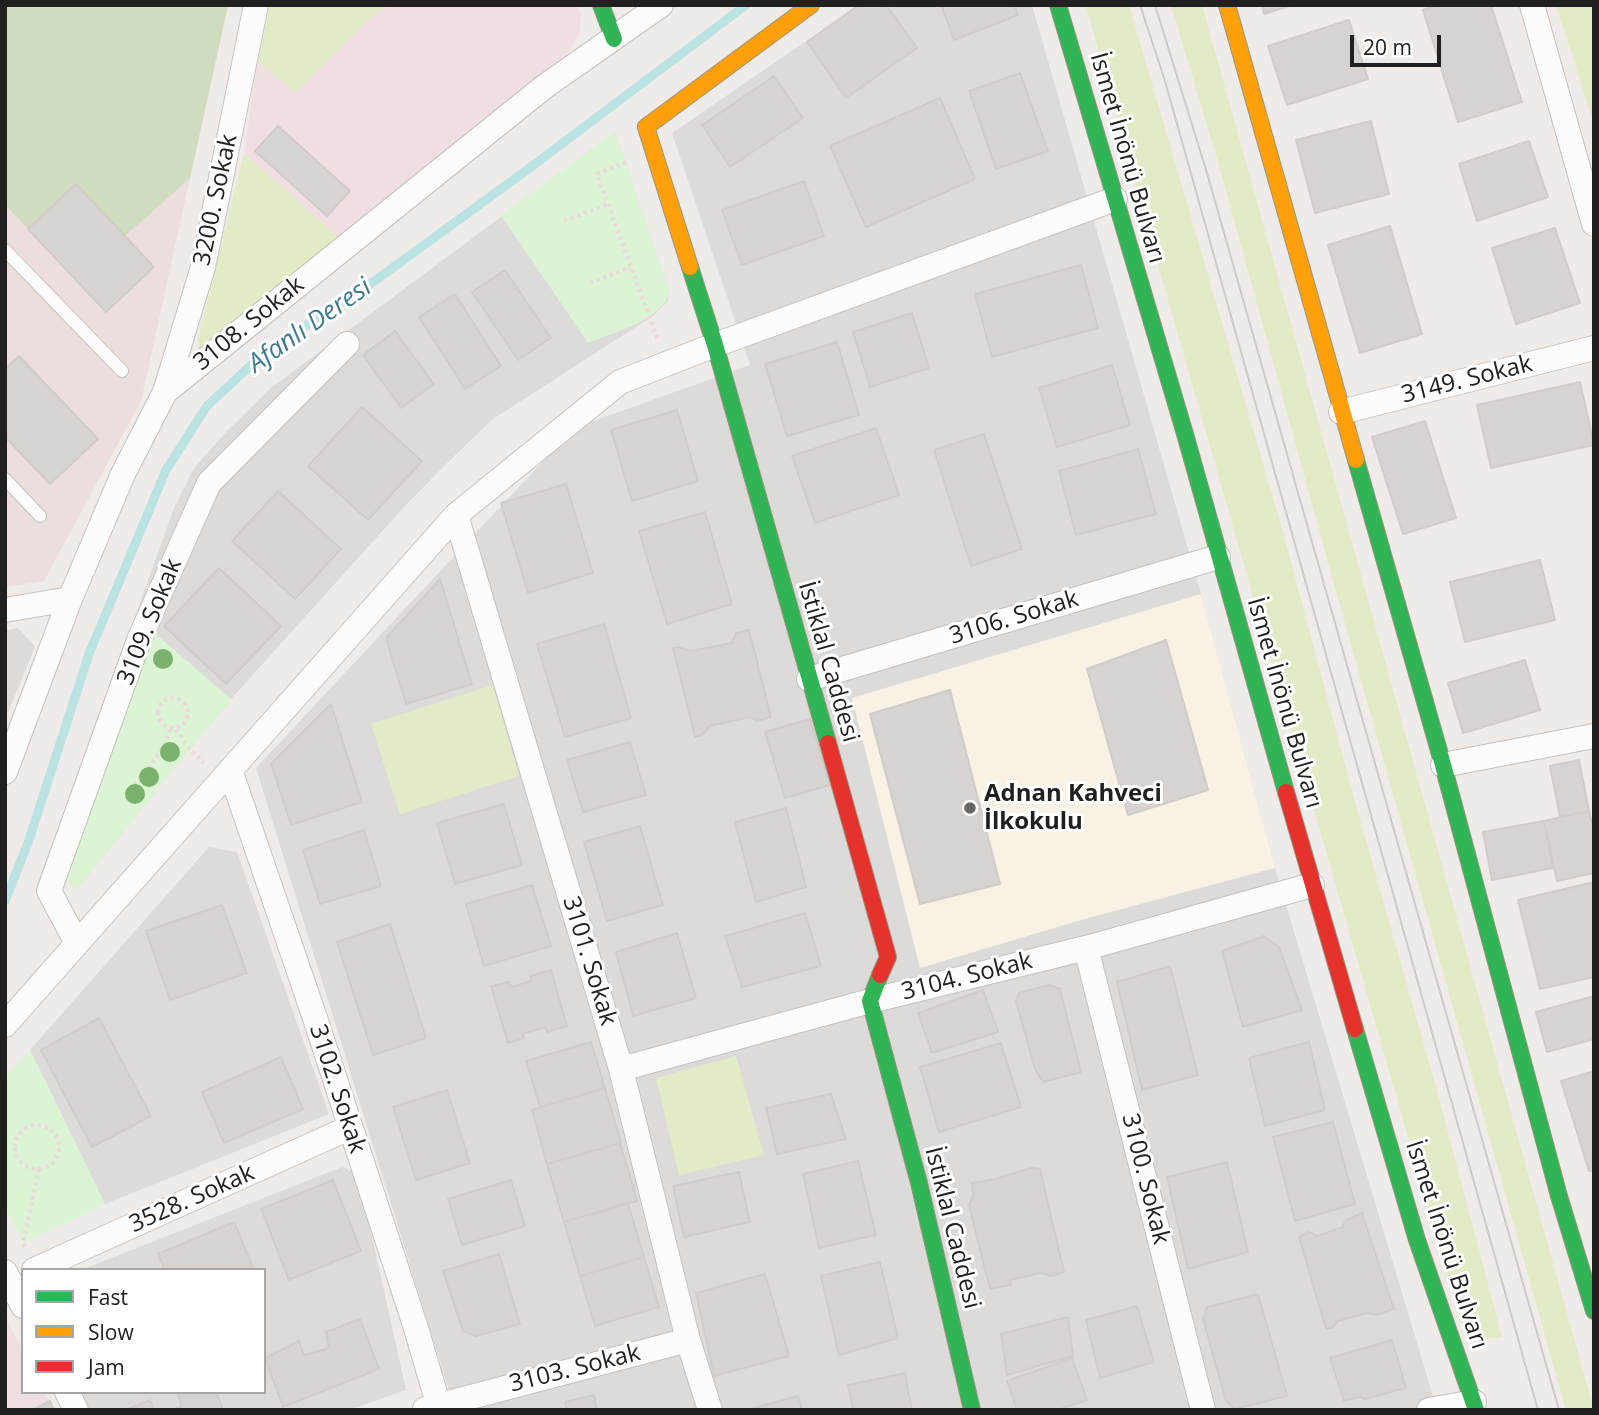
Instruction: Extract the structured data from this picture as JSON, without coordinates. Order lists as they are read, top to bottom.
{
  "streets": {
    "main road": ["İsmet İnönü Bulvarı", "İstiklal Caddesi"],
    "street": [
      "3200. Sokak",
      "3108. Sokak",
      "3149. Sokak",
      "3106. Sokak",
      "3109. Sokak",
      "3101. Sokak",
      "3104. Sokak",
      "3102. Sokak",
      "3100. Sokak",
      "3528. Sokak",
      "3103. Sokak"
    ]
  },
  "crossings": [
    ["İsmet İnönü Bulvarı", "3106. Sokak"],
    ["İsmet İnönü Bulvarı", "3104. Sokak"],
    ["3200. Sokak", "3108. Sokak"],
    ["3106. Sokak", "İstiklal Caddesi"],
    ["İstiklal Caddesi", "3104. Sokak"],
    ["3101. Sokak", "3104. Sokak"],
    ["3101. Sokak", "3103. Sokak"],
    ["3104. Sokak", "3100. Sokak"],
    ["3102. Sokak", "3528. Sokak"],
    ["3102. Sokak", "3103. Sokak"]
  ],
  "water": ["Afanlı Deresi"],
  "places": ["Adnan Kahveci İlkokulu"],
  "legend": ["Fast", "Slow", "Jam"],
  "scale_bar": "20 m"
}
